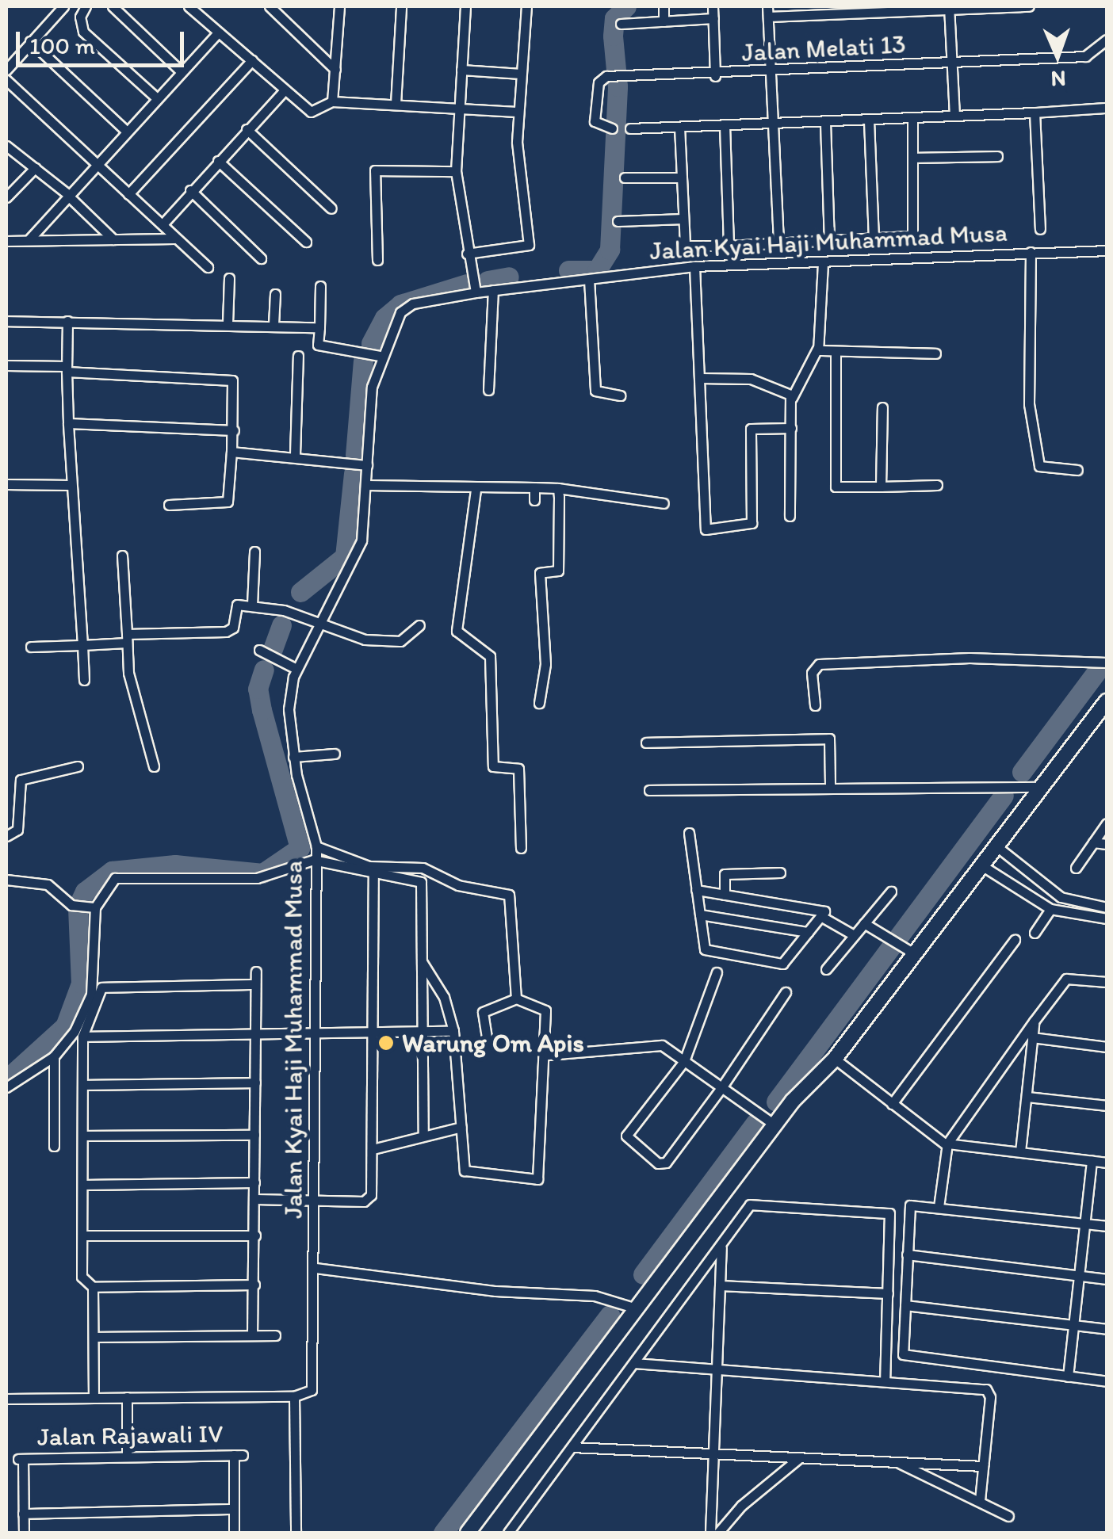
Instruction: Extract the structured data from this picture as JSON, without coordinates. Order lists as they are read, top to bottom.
{
  "streets": {
    "street": ["Jalan Melati 13", "Jalan Kyai Haji Muhammad Musa", "Jalan Rajawali IV"]
  },
  "places": ["Warung Om Apis"],
  "scale_bar": "100 m",
  "north": "bottom"
}
